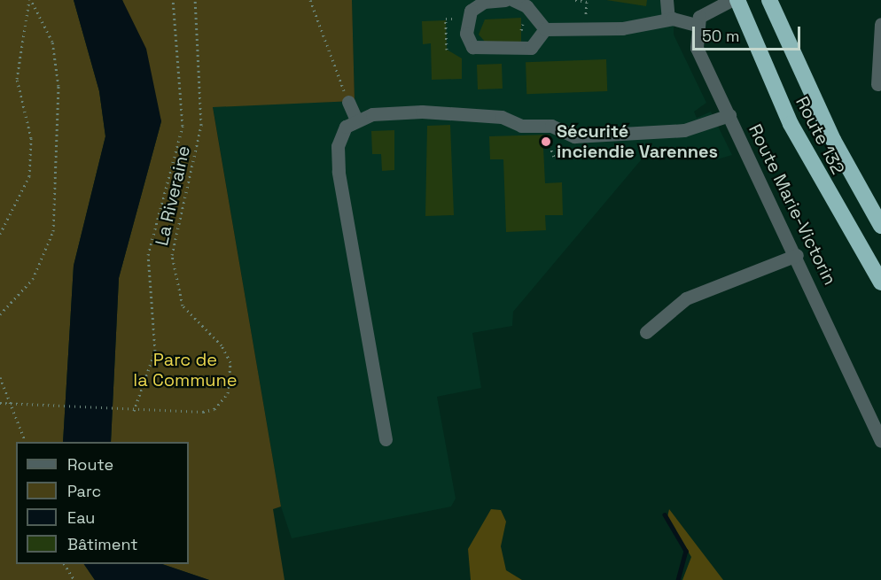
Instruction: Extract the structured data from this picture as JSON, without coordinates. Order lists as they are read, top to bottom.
{
  "streets": {
    "highway": ["Route 132"],
    "street": ["Route Marie-Victorin"],
    "path": ["La Riveraine"]
  },
  "parks": ["Parc de la Commune"],
  "places": ["Sécurité inciendie Varennes"],
  "legend": [
    "Route",
    "Parc",
    "Eau",
    "Bâtiment"
  ],
  "scale_bar": "50 m"
}
